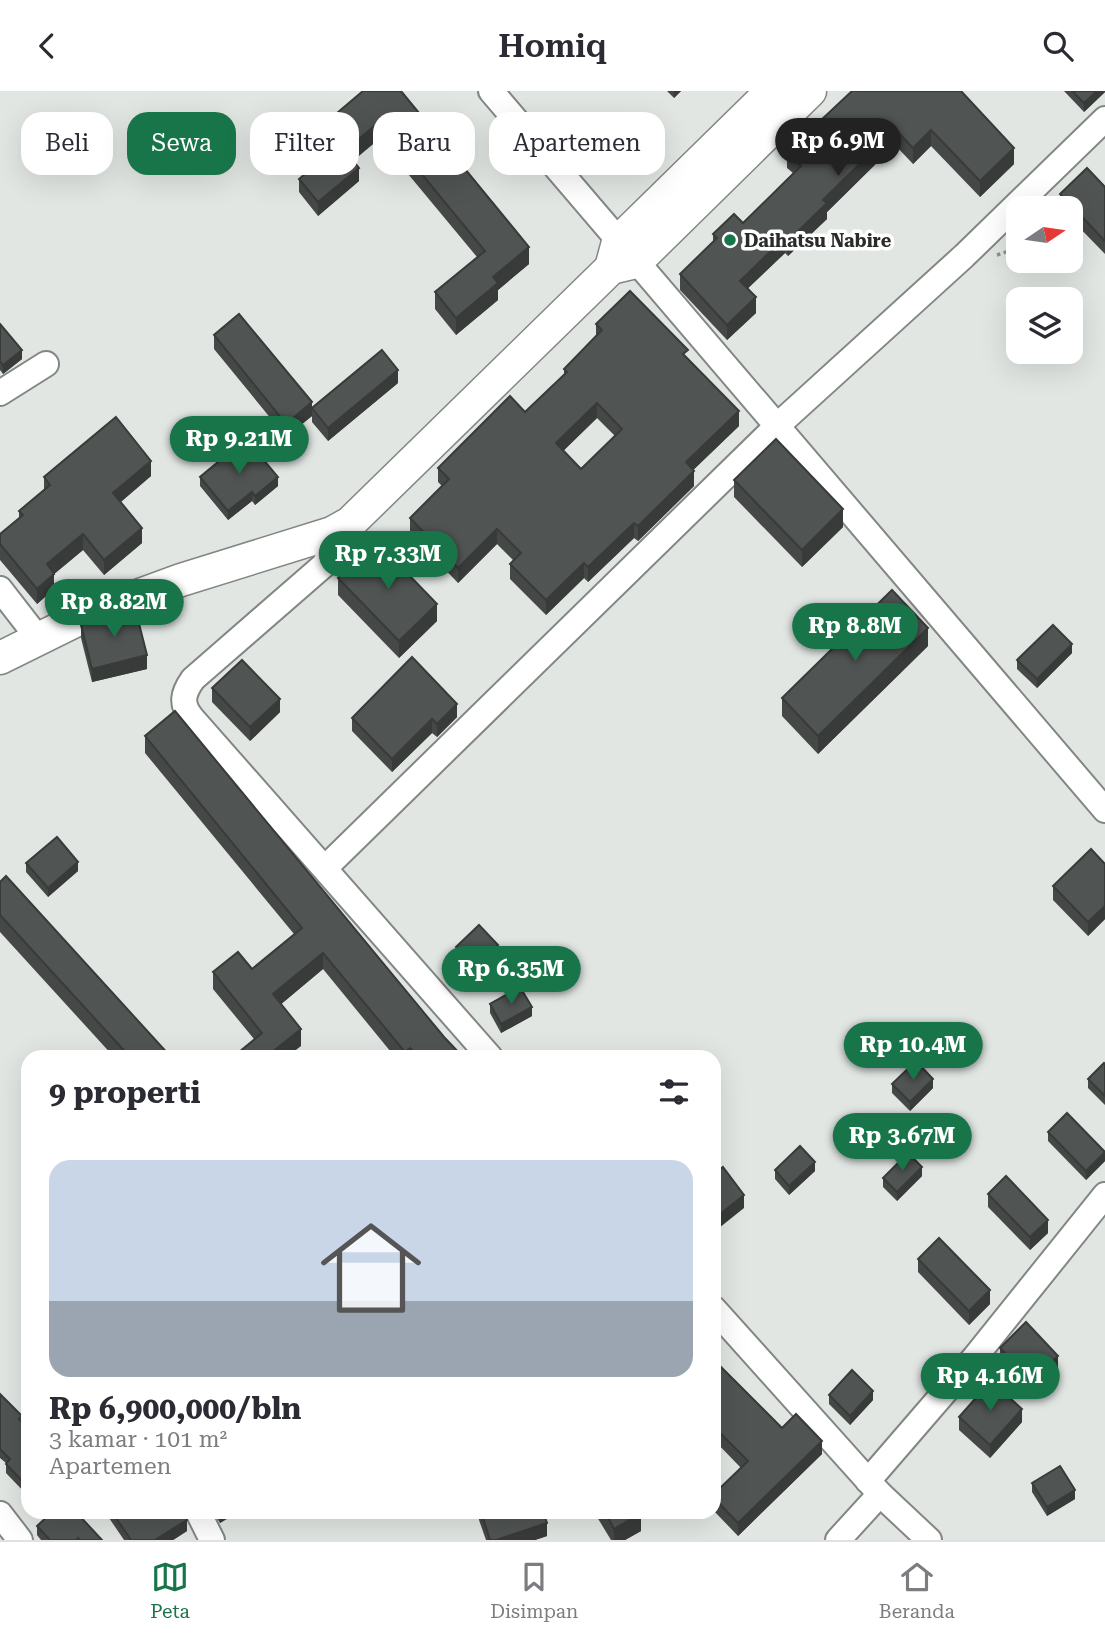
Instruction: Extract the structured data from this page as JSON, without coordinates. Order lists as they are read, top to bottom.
{
  "places": ["Daihatsu Nabire"],
  "north": "right",
  "page": {
    "header": "Homiq",
    "chip": [
      "Beli",
      "Sewa",
      "Filter",
      "Baru",
      "Apartemen"
    ],
    "price": [
      "Rp 6.9M",
      "Rp 9.21M",
      "Rp 7.33M",
      "Rp 8.82M",
      "Rp 8.8M",
      "Rp 6.35M",
      "Rp 10.4M",
      "Rp 3.67M",
      "Rp 4.16M"
    ],
    "heading": "9 properti",
    "list": [
      {
        "name": "Rp 6,900,000/bln",
        "note": "3 kamar · 101 m² · Apartemen"
      }
    ],
    "tabs": ["Peta", "Disimpan", "Beranda"]
  }
}
